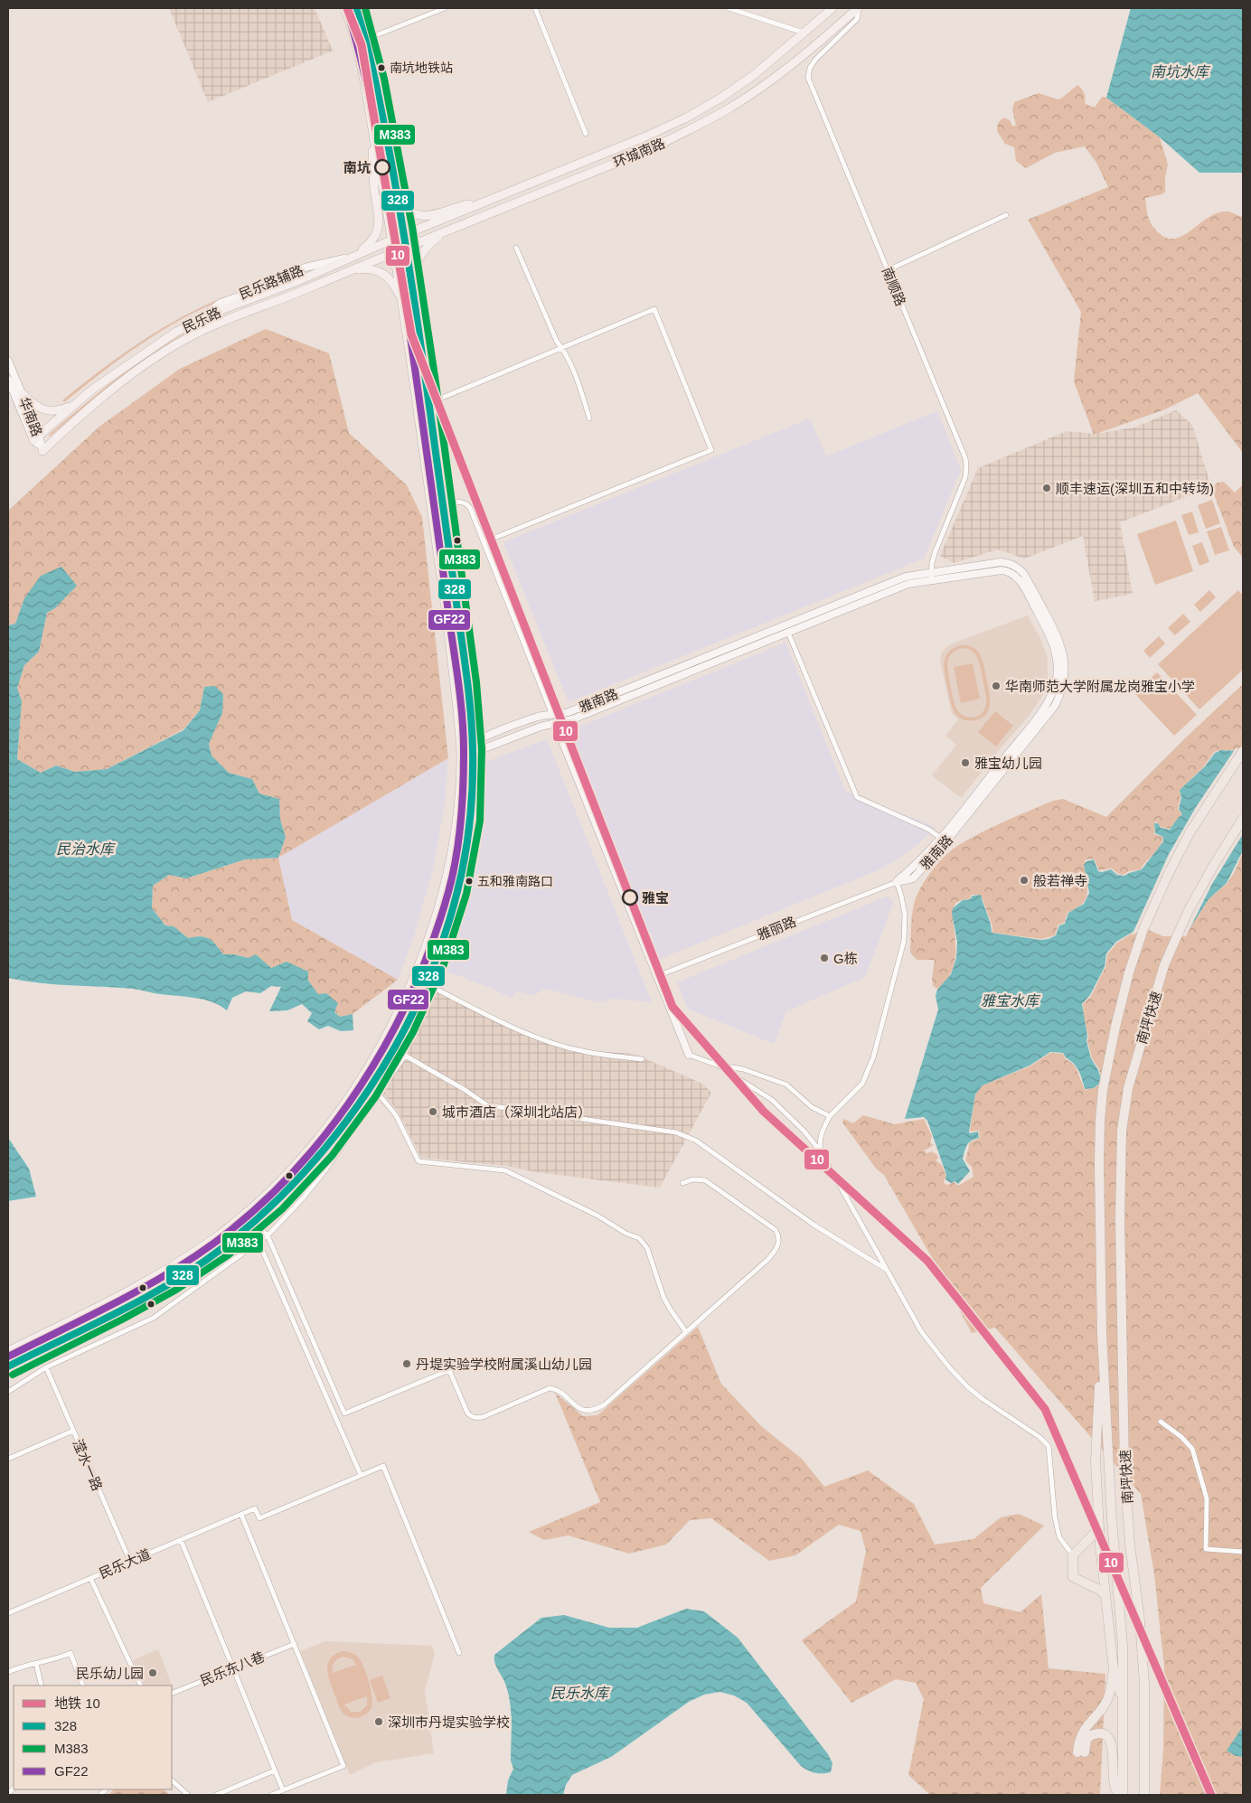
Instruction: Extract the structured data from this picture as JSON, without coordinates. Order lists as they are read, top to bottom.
{
  "streets": {
    "highway": ["南坪快速"],
    "main road": ["环城南路", "民乐路"],
    "street": [
      "南顺路",
      "华南路",
      "雅南路",
      "雅丽路",
      "滢水一路",
      "民乐大道",
      "民乐东八巷"
    ]
  },
  "crossings": [
    ["环城南路", "南顺路"],
    ["环城南路", "民乐路"],
    ["南顺路", "雅南路"],
    ["民乐路", "华南路"],
    ["雅南路", "雅丽路"],
    ["滢水一路", "民乐大道"]
  ],
  "water": [
    "南坑水库",
    "民治水库",
    "雅宝水库",
    "民乐水库"
  ],
  "places": [
    "南坑地铁站",
    "南坑",
    "顺丰速运(深圳五和中转场)",
    "华南师范大学附属龙岗雅宝小学",
    "雅宝幼儿园",
    "般若禅寺",
    "五和雅南路口",
    "雅宝",
    "G栋",
    "城市酒店（深圳北站店）",
    "丹堤实验学校附属溪山幼儿园",
    "民乐幼儿园",
    "深圳市丹堤实验学校"
  ],
  "lines": [
    "metro line 10",
    "transit line 328",
    "transit line M383",
    "transit line GF22"
  ],
  "legend": [
    "地铁 10",
    "328",
    "M383",
    "GF22"
  ]
}
